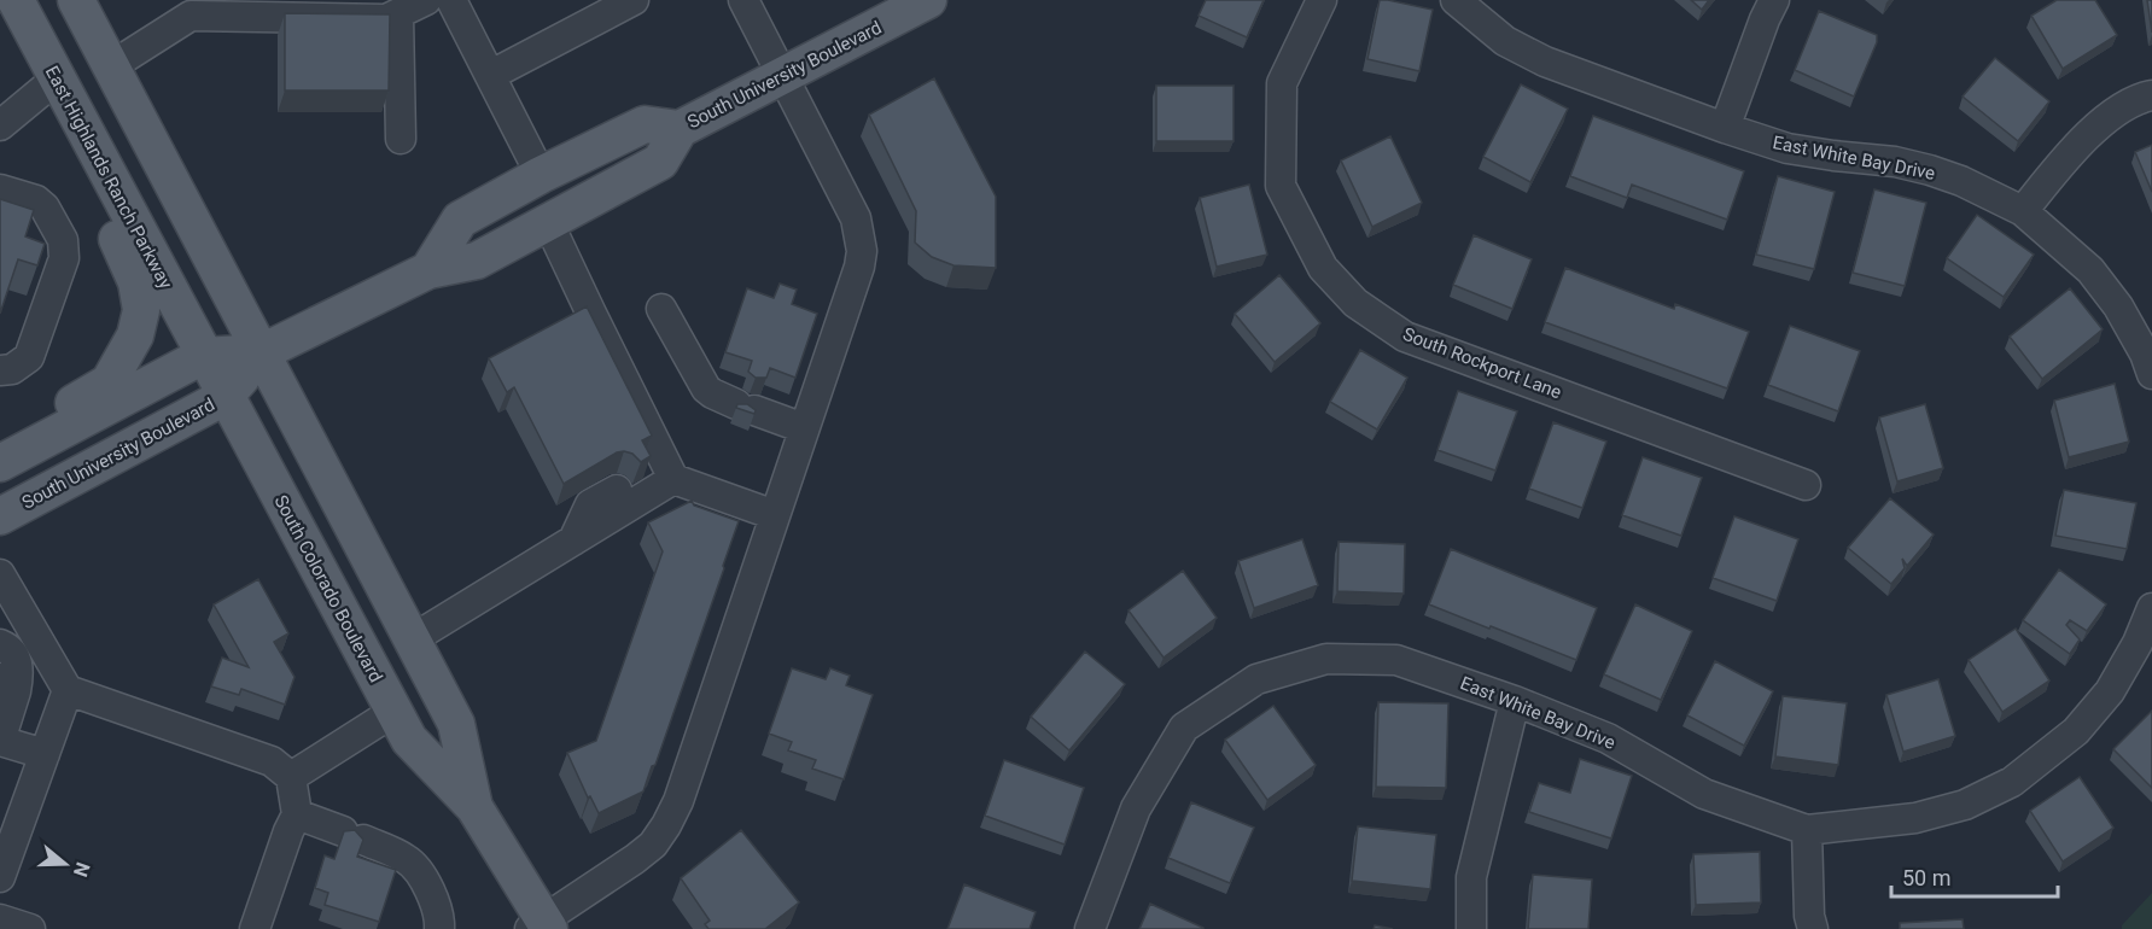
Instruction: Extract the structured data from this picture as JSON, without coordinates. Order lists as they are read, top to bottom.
{
  "streets": {
    "main road": ["South University Boulevard", "East Highlands Ranch Parkway", "South Colorado Boulevard"],
    "street": ["East White Bay Drive", "South Rockport Lane"]
  },
  "crossings": [
    ["South University Boulevard", "East Highlands Ranch Parkway"],
    ["South University Boulevard", "South Colorado Boulevard"],
    ["East Highlands Ranch Parkway", "South Colorado Boulevard"]
  ],
  "scale_bar": "50 m",
  "north": "right"
}
